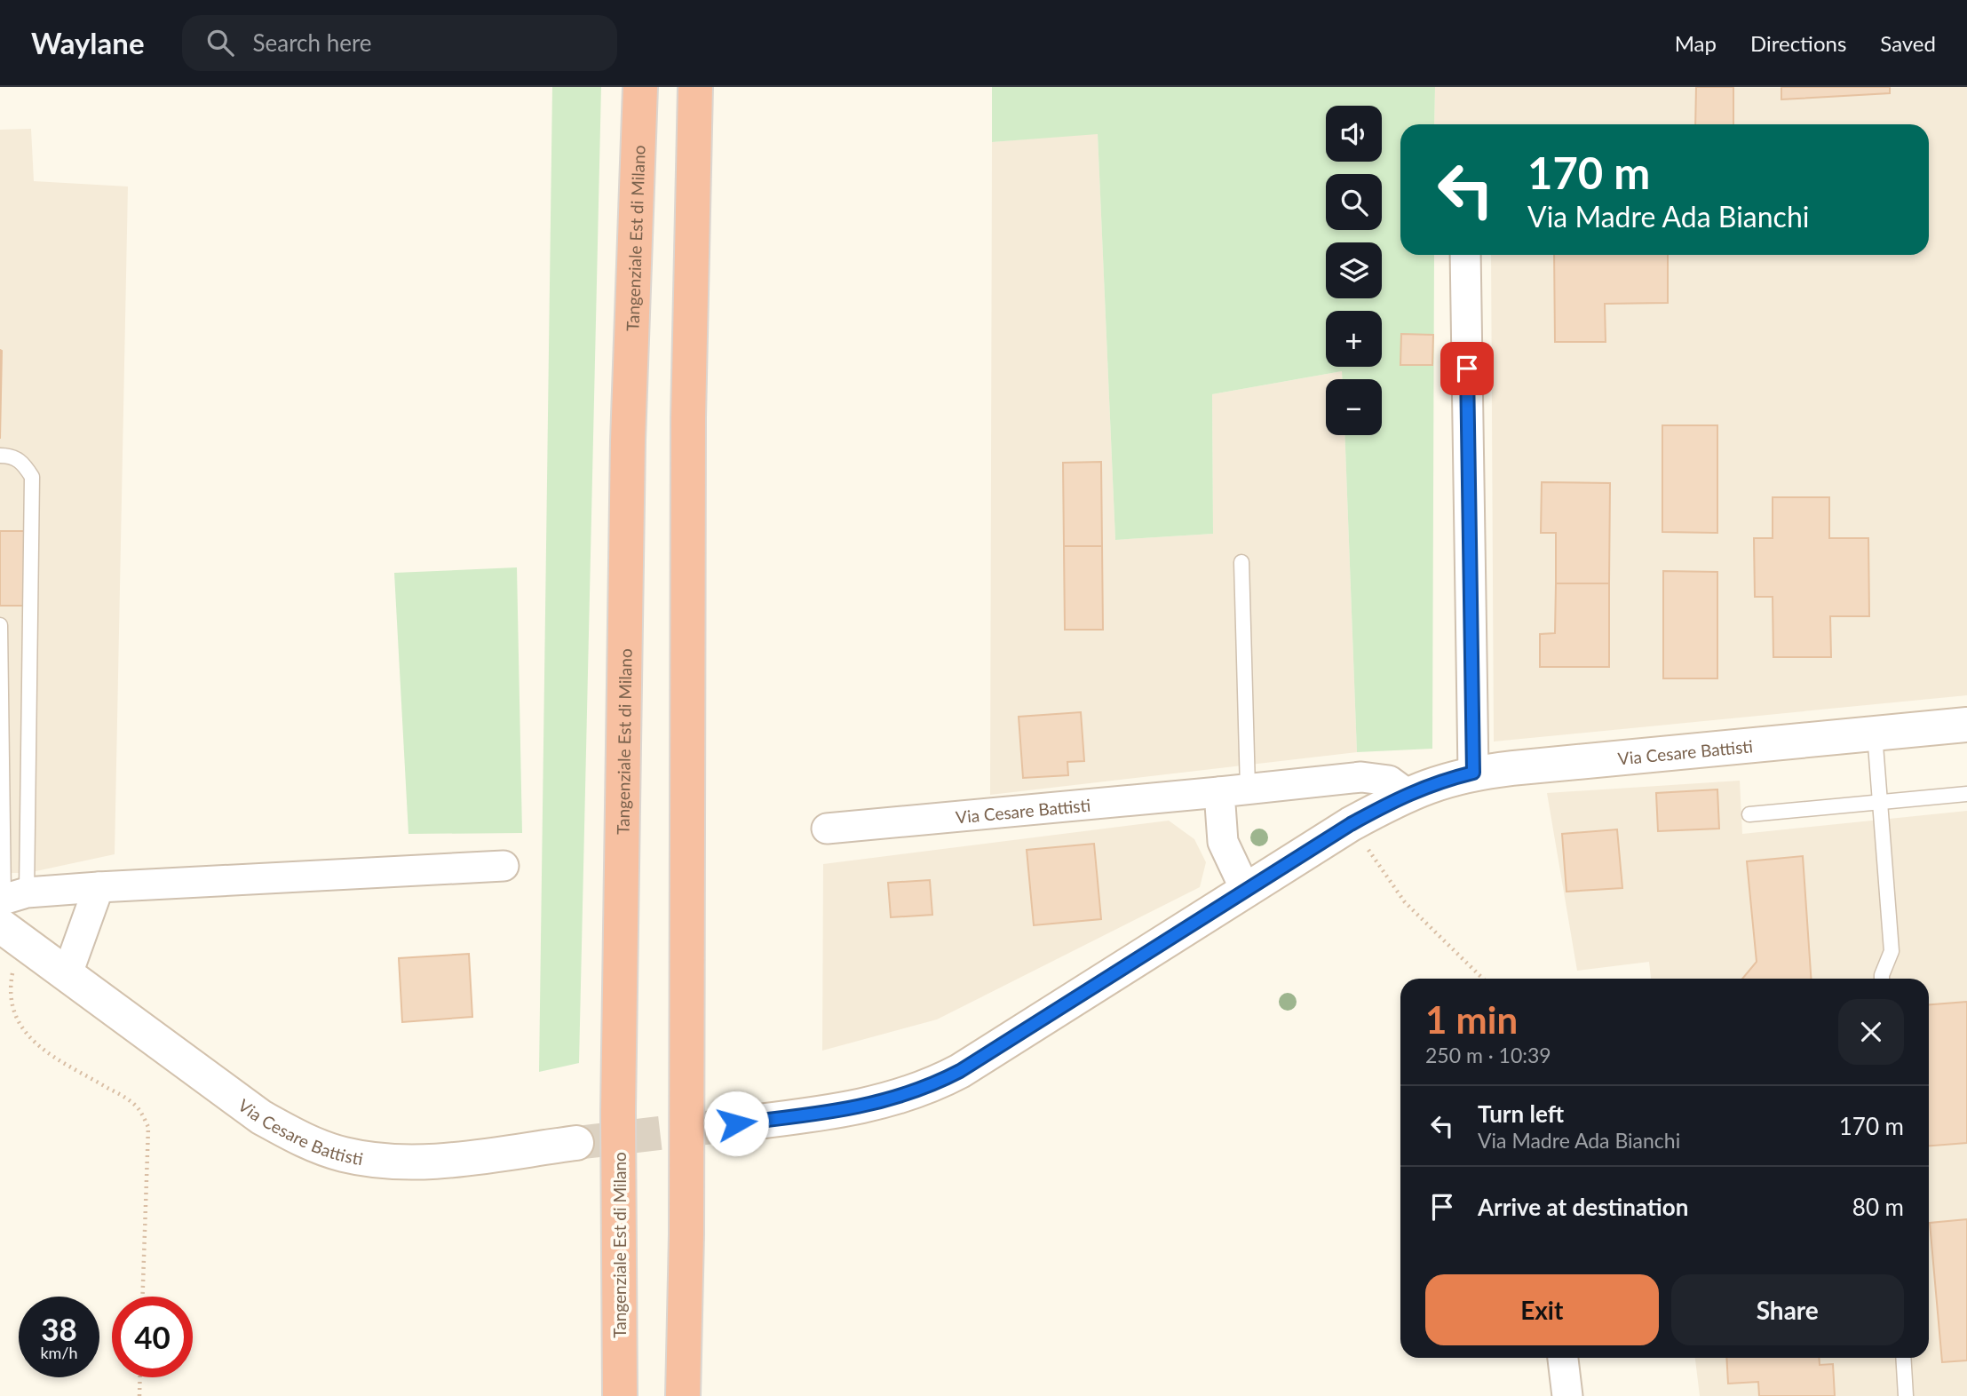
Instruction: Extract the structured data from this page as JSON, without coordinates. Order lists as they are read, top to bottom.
{
  "streets": {
    "highway": ["Tangenziale Est di Milano"],
    "street": ["Via Cesare Battisti"]
  },
  "page": {
    "header": "Waylane",
    "search": "Search here",
    "nav": ["Map", "Directions", "Saved"],
    "map_buttons": ["+", "−"],
    "turn": ["170 m", "Via Madre Ada Bianchi"],
    "heading": ["1 min", "250 m · 10:39"],
    "list": [
      {
        "name": "Turn left",
        "note": "Via Madre Ada Bianchi",
        "value": "170 m"
      },
      {
        "name": "Arrive at destination",
        "value": "80 m"
      }
    ],
    "buttons": ["Exit", "Share"],
    "speed": "38 km/h",
    "limit": "40"
  }
}
